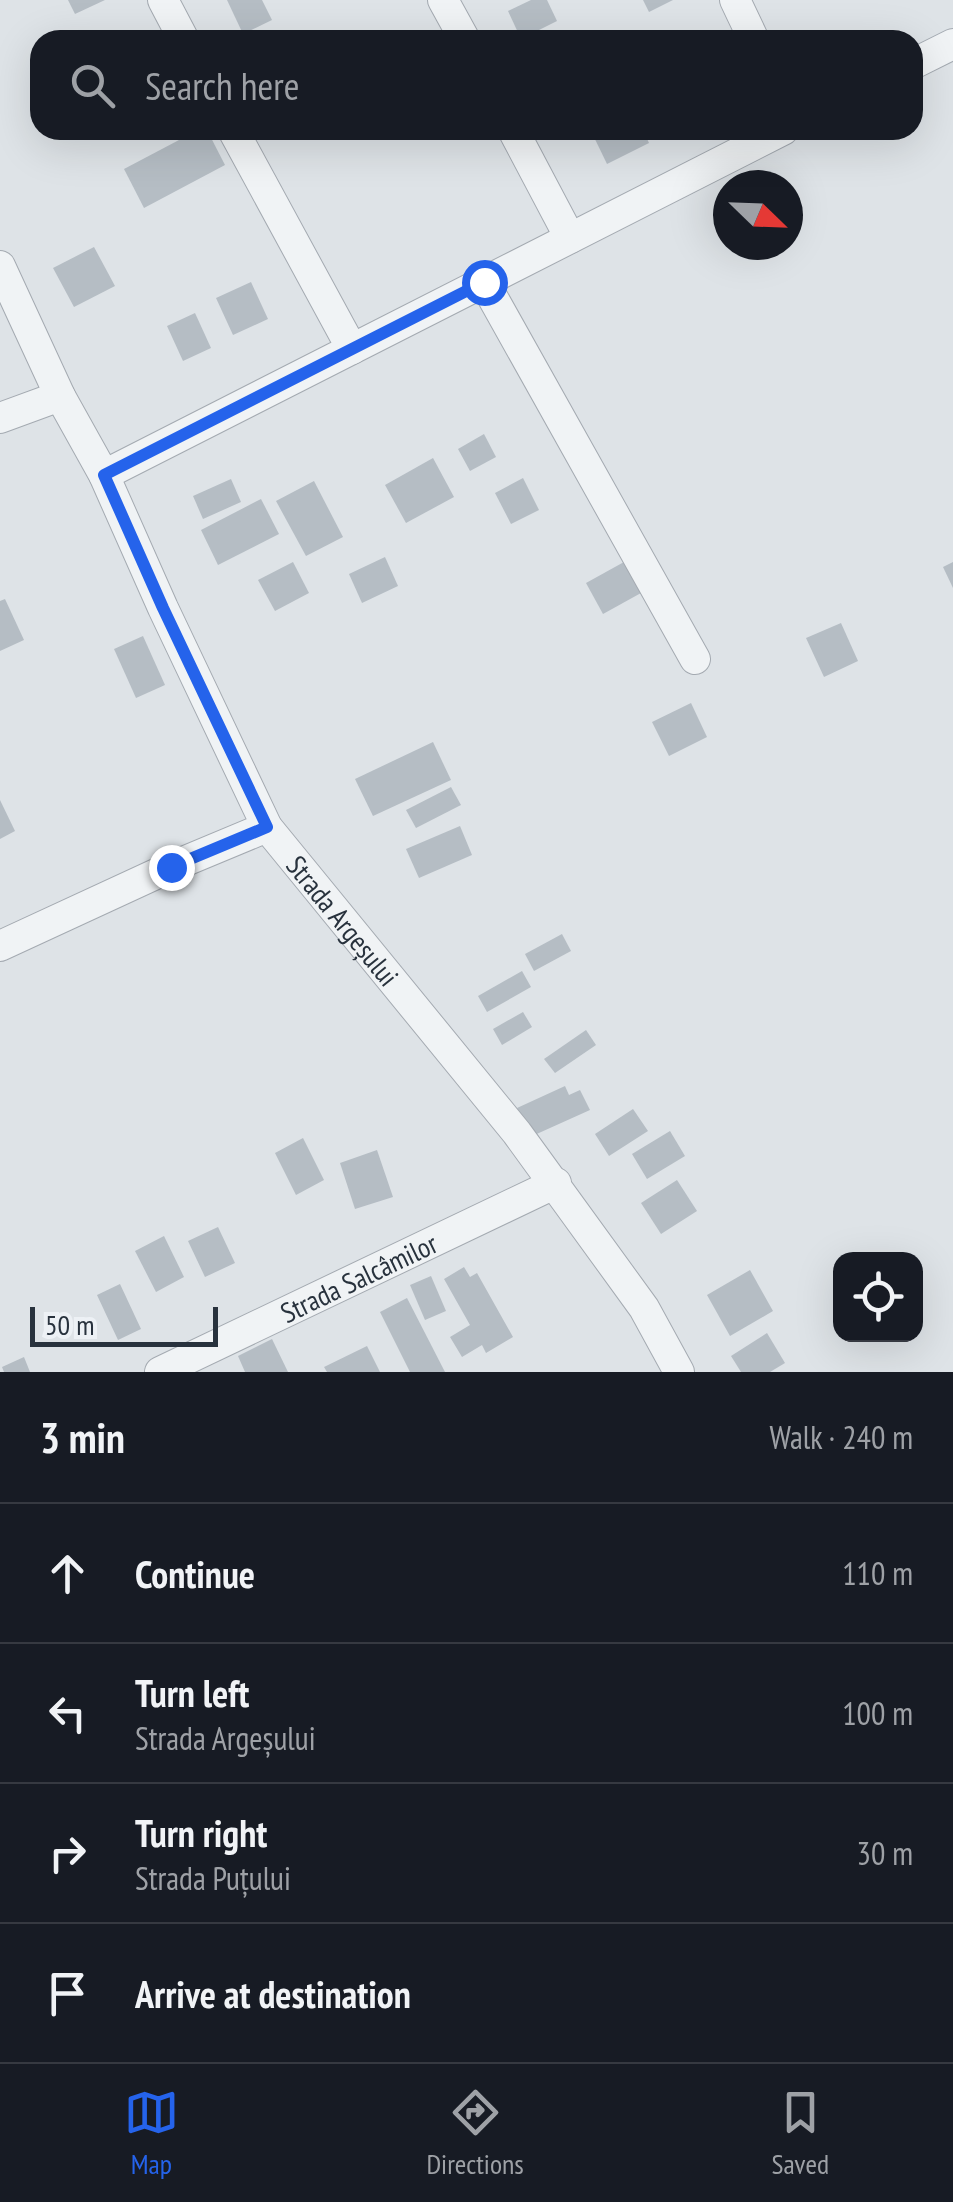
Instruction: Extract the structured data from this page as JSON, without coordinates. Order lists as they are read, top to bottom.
{
  "streets": {
    "street": ["Strada Argeșului", "Strada Salcâmilor"]
  },
  "crossings": [
    ["Strada Argeșului", "Strada Salcâmilor"]
  ],
  "scale_bar": "50 m",
  "north": "bottom right",
  "page": {
    "search": "Search here",
    "scale": "50 m",
    "heading": ["3 min", "Walk · 240 m"],
    "list": [
      ["Continue", "110 m"],
      ["Turn left", "Strada Argeșului", "100 m"],
      ["Turn right", "Strada Puțului", "30 m"],
      "Arrive at destination"
    ],
    "nav": ["Map", "Directions", "Saved"]
  }
}
